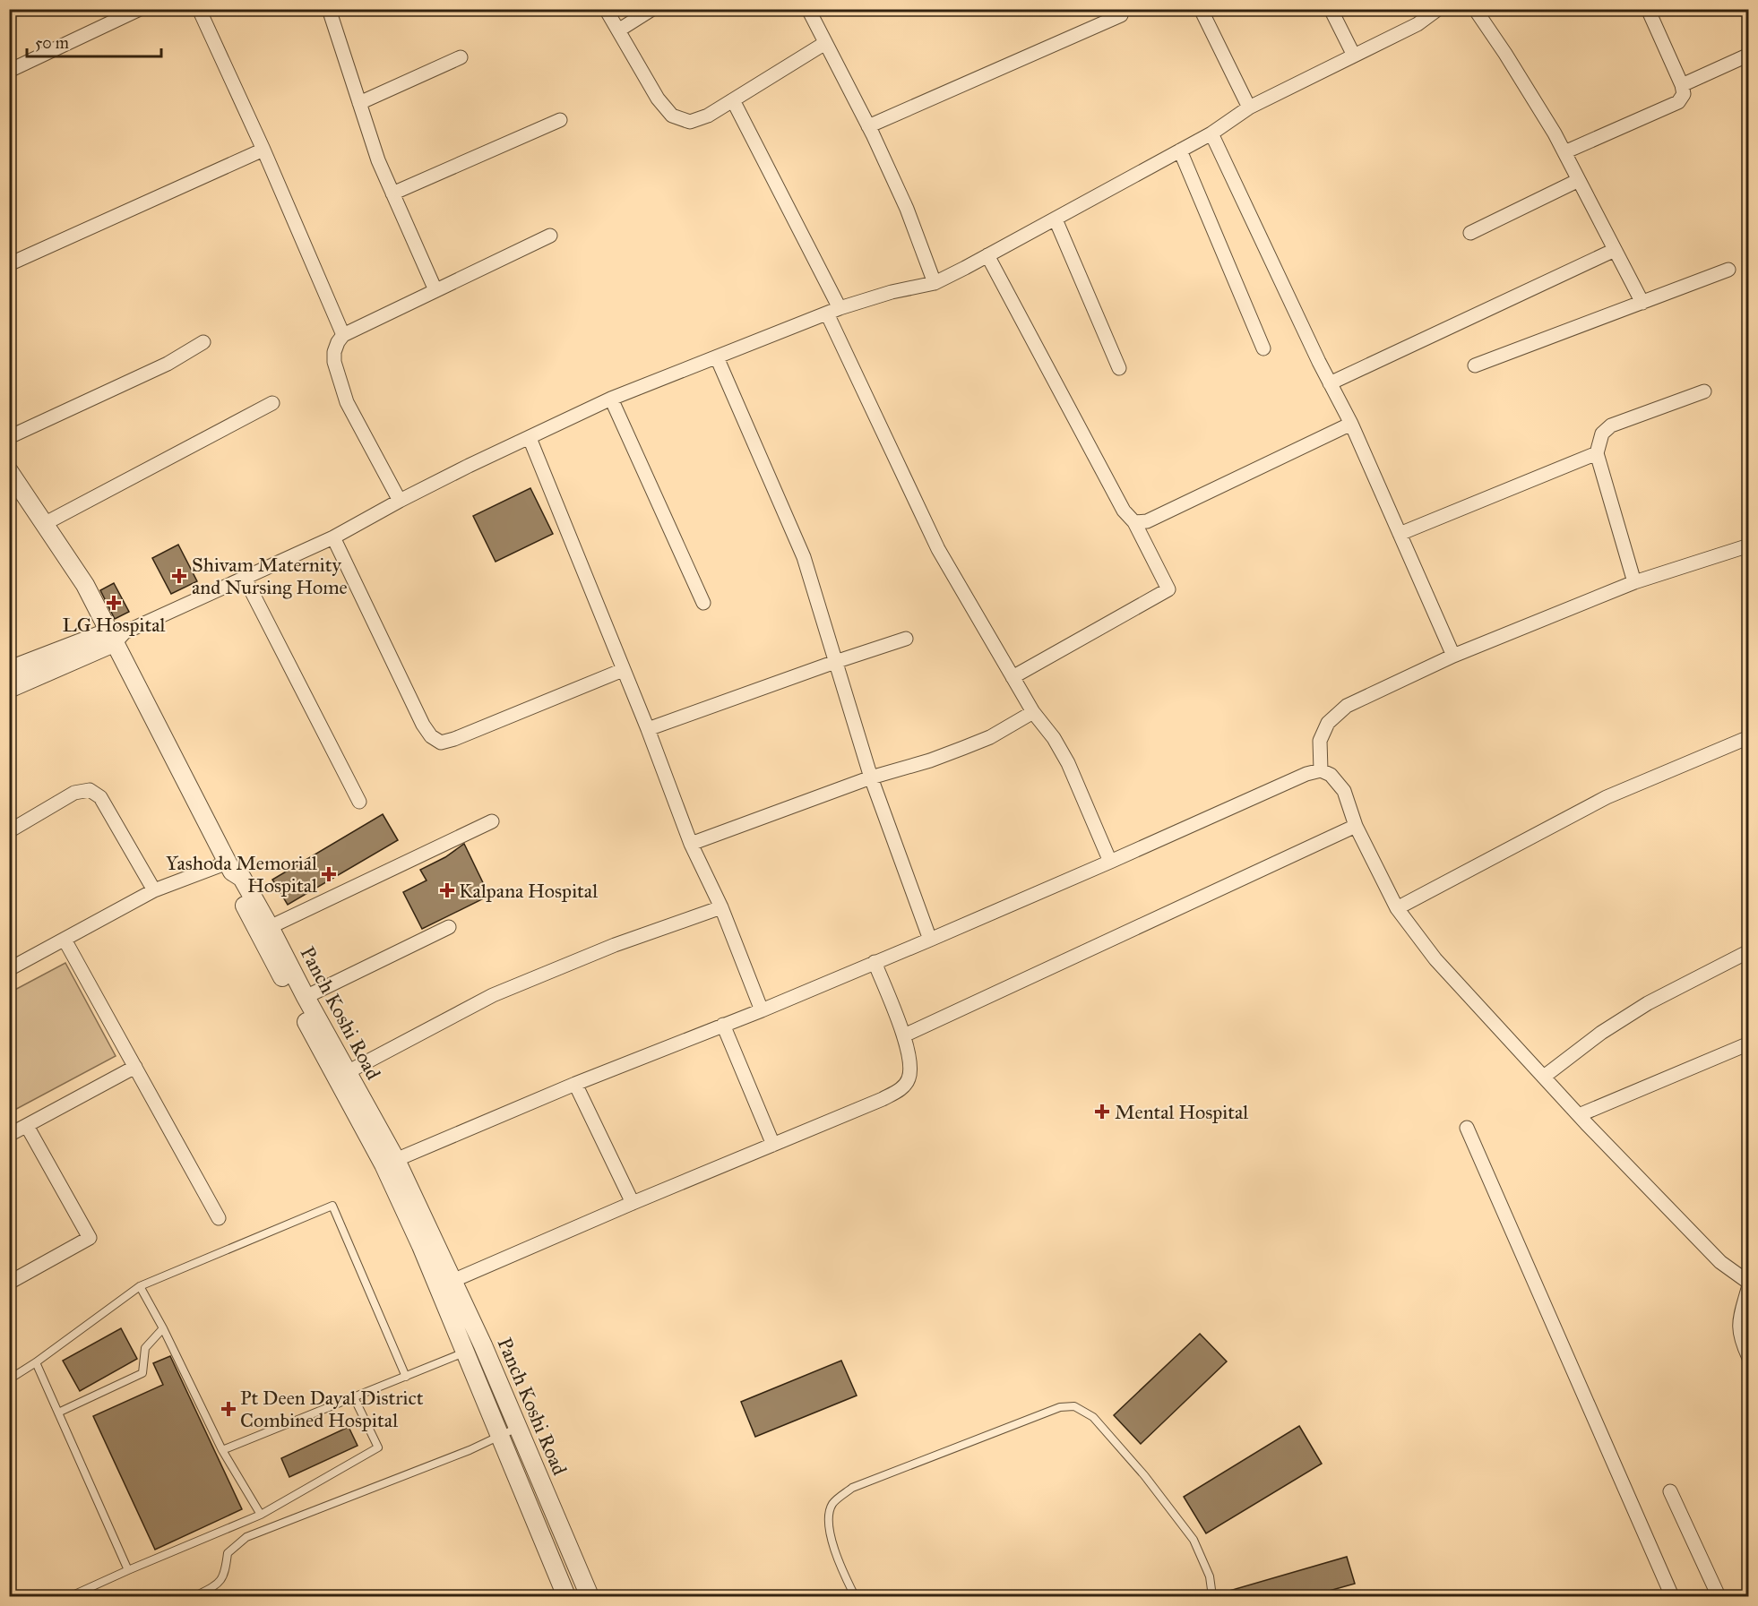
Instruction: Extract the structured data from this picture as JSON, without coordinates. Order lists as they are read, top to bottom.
{
  "streets": {
    "street": ["Panch Koshi Road"]
  },
  "places": {
    "health": [
      "Shivam Maternity and Nursing Home",
      "LG Hospital",
      "Yashoda Memorial Hospital",
      "Kalpana Hospital",
      "Mental Hospital",
      "Pt Deen Dayal District Combined Hospital"
    ]
  },
  "scale_bar": "50 m"
}
